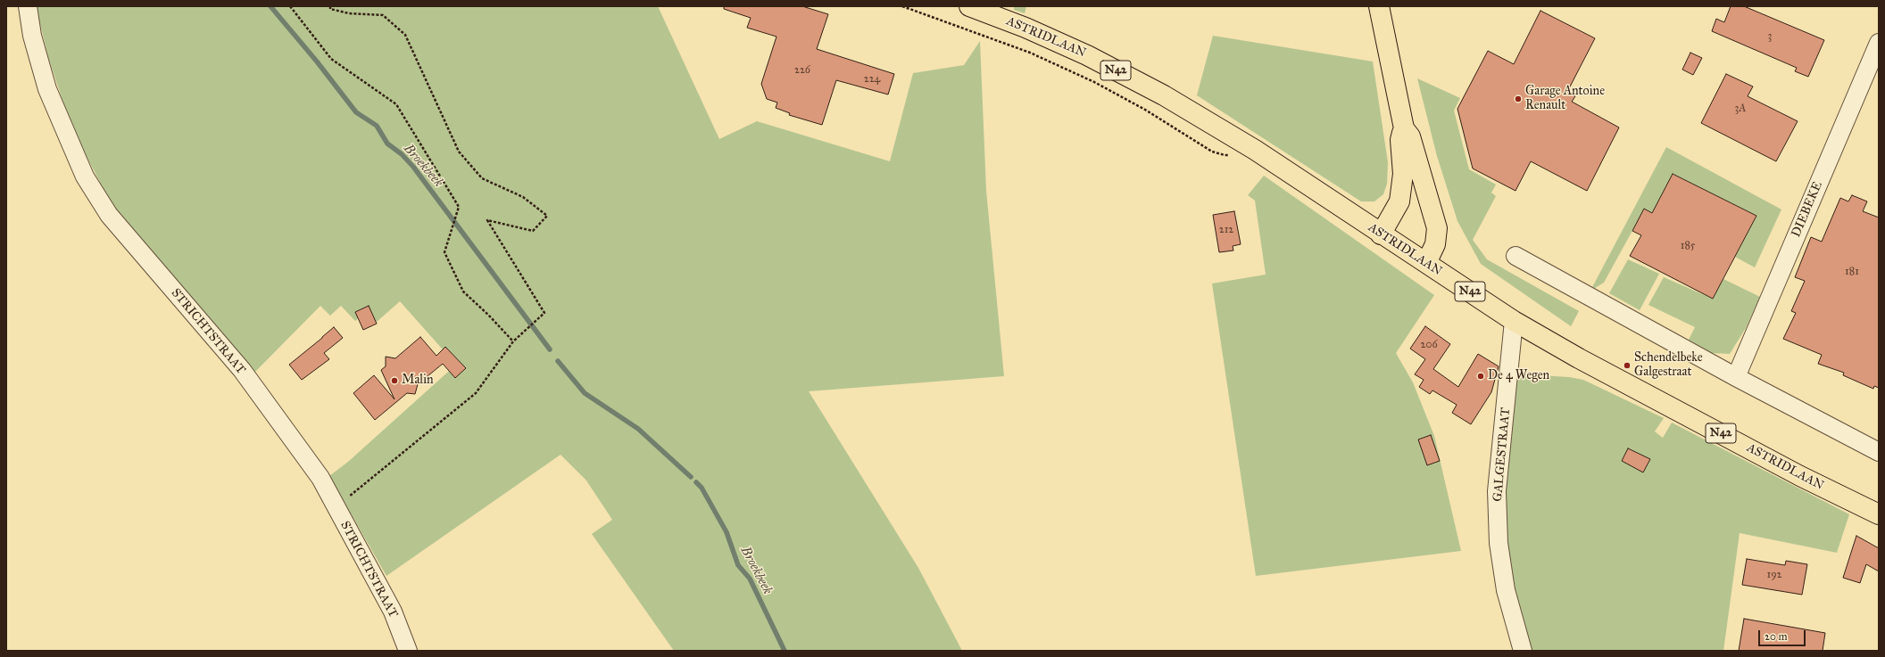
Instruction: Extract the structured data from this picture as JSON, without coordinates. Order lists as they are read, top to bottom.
{
  "streets": {
    "main road": ["ASTRIDLAAN", "N42"],
    "street": ["DIEBEKE", "STRICHTSTRAAT", "GALGESTRAAT"]
  },
  "crossings": [
    ["ASTRIDLAAN", "GALGESTRAAT"]
  ],
  "water": ["Broekbeek"],
  "places": [
    "Garage Antoine Renault",
    "Schendelbeke Galgestraat",
    "De 4 Wegen",
    "Malin"
  ],
  "house_numbers": [
    "3",
    "226",
    "224",
    "3A",
    "212",
    "185",
    "181",
    "206",
    "192"
  ],
  "scale_bar": "20 m"
}
